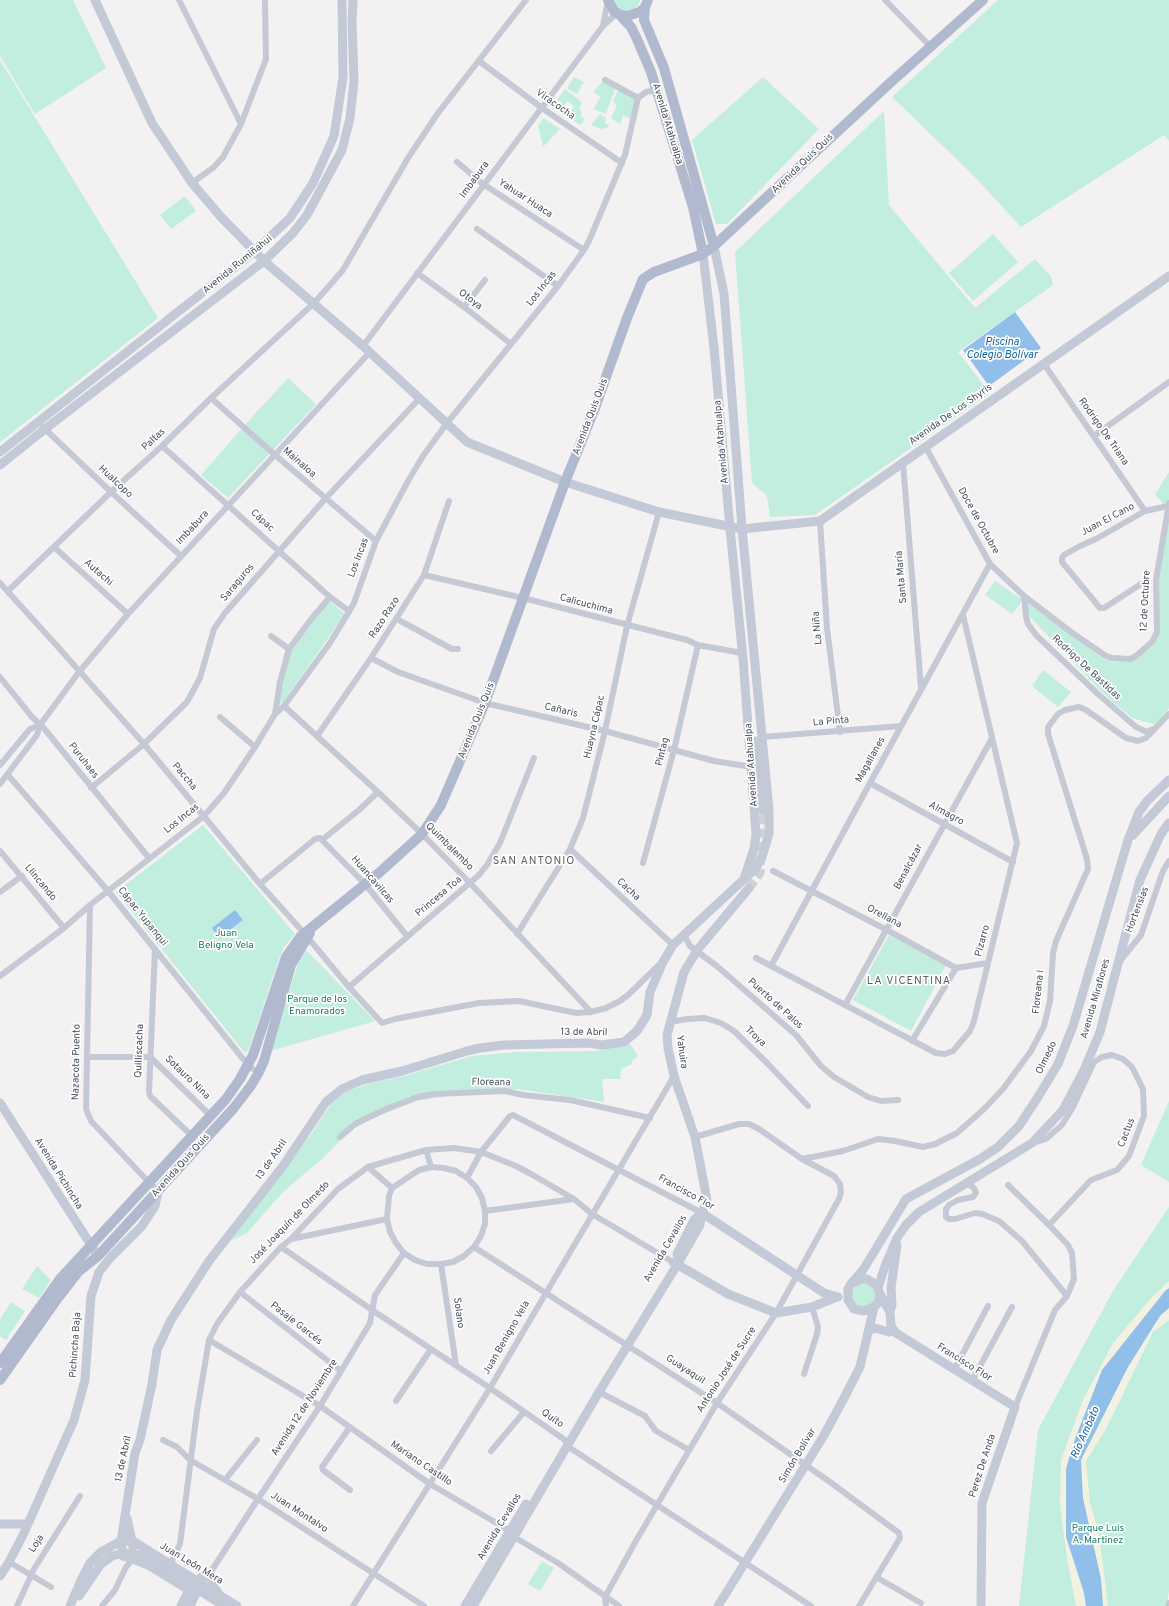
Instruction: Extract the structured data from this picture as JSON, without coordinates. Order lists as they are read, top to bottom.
{
  "streets": {
    "main road": [
      "Avenida Atahualpa",
      "Avenida Quis Quis",
      "Avenida Rumiñahui",
      "Avenida De Los Shyris",
      "Avenida Miraflores",
      "13 de Abril",
      "Yahuira",
      "Olmedo",
      "Avenida Pichincha",
      "Francisco Flor",
      "José Joaquín de Olmedo",
      "Avenida Cevallos",
      "Pichincha Baja",
      "Simón Bolívar",
      "Perez De Anda",
      "Juan León Mera"
    ],
    "street": [
      "Viracocha",
      "Imbabura",
      "Yahuar Huaca",
      "Los Incas",
      "Otoya",
      "Rodrigo De Triana",
      "Paltas",
      "Mainaloa",
      "Hualcopo",
      "Juan El Cano",
      "Cápac",
      "Doce de Octubre",
      "Autachi",
      "Santa María",
      "Saraguros",
      "12 de Octubre",
      "Calicuchima",
      "Razo Razo",
      "La Niña",
      "Rodrigo De Bastidas",
      "Cañaris",
      "La Pinta",
      "Huayna Cápac",
      "Pintag",
      "Magallanes",
      "Puruhaes",
      "Paccha",
      "Almagro",
      "Quimbalembo",
      "Benalcázar",
      "Huancavilcas",
      "Llincando",
      "Cacha",
      "Princesa Toa",
      "Hortensias",
      "Cápac Yupanqui",
      "Orellana",
      "Pizarro",
      "Floreana I",
      "Puerto de Palos",
      "Troya",
      "Quilliscacha",
      "Nazacota Puento",
      "Sotauro Nina",
      "Floreana",
      "Cactus",
      "Solano",
      "Pasaje Garcés",
      "Juan Benigno Vela",
      "Guayaquil",
      "Antonio José de Sucre",
      "Avenida 12 de Noviembre",
      "Quito",
      "Mariano Castillo",
      "Juan Montalvo",
      "Loja"
    ]
  },
  "crossings": [
    ["Viracocha", "Imbabura"],
    ["Viracocha", "Los Incas"],
    ["Viracocha", "Paltas"],
    ["Avenida Atahualpa", "Avenida Quis Quis"],
    ["Avenida Atahualpa", "Imbabura"],
    ["Avenida Atahualpa", "Avenida De Los Shyris"],
    ["Avenida Atahualpa", "Calicuchima"],
    ["Avenida Atahualpa", "Cañaris"],
    ["Avenida Atahualpa", "La Pinta"],
    ["Avenida Atahualpa", "Cacha"],
    ["Avenida Atahualpa", "Puerto de Palos"],
    ["Avenida Atahualpa", "13 de Abril"],
    ["Avenida Quis Quis", "Avenida De Los Shyris"],
    ["Avenida Quis Quis", "Calicuchima"],
    ["Avenida Quis Quis", "Cañaris"],
    ["Avenida Quis Quis", "Paccha"],
    ["Avenida Quis Quis", "Quimbalembo"],
    ["Avenida Quis Quis", "Huancavilcas"],
    ["Avenida Quis Quis", "Cápac Yupanqui"],
    ["Avenida Quis Quis", "Quilliscacha"],
    ["Avenida Quis Quis", "Nazacota Puento"],
    ["Avenida Quis Quis", "Sotauro Nina"],
    ["Avenida Quis Quis", "Avenida Pichincha"],
    ["Avenida Quis Quis", "Pichincha Baja"],
    ["Imbabura", "Yahuar Huaca"],
    ["Imbabura", "Otoya"],
    ["Imbabura", "Avenida De Los Shyris"],
    ["Imbabura", "Mainaloa"],
    ["Imbabura", "Hualcopo"],
    ["Imbabura", "Cápac"],
    ["Imbabura", "Autachi"],
    ["Imbabura", "Puruhaes"],
    ["Imbabura", "Paccha"],
    ["Imbabura", "Cápac Yupanqui"],
    ["Yahuar Huaca", "Los Incas"],
    ["Avenida Rumiñahui", "Avenida De Los Shyris"],
    ["Avenida Rumiñahui", "Hualcopo"],
    ["Los Incas", "Otoya"],
    ["Los Incas", "Avenida De Los Shyris"],
    ["Los Incas", "Mainaloa"],
    ["Los Incas", "Cápac"],
    ["Los Incas", "Puruhaes"],
    ["Los Incas", "Paccha"],
    ["Los Incas", "Quimbalembo"],
    ["Los Incas", "Llincando"],
    ["Los Incas", "Cápac Yupanqui"],
    ["Los Incas", "Nazacota Puento"],
    ["Avenida De Los Shyris", "Rodrigo De Triana"],
    ["Avenida De Los Shyris", "Paltas"],
    ["Avenida De Los Shyris", "Doce de Octubre"],
    ["Avenida De Los Shyris", "Santa María"],
    ["Avenida De Los Shyris", "Saraguros"],
    ["Avenida De Los Shyris", "La Niña"],
    ["Avenida De Los Shyris", "Huayna Cápac"],
    ["Rodrigo De Triana", "Juan El Cano"],
    ["Paltas", "Mainaloa"],
    ["Paltas", "Hualcopo"],
    ["Paltas", "Cápac"],
    ["Paltas", "Autachi"],
    ["Paltas", "Paccha"],
    ["Mainaloa", "Saraguros"],
    ["Juan El Cano", "12 de Octubre"],
    ["Cápac", "Saraguros"],
    ["Doce de Octubre", "12 de Octubre"],
    ["Doce de Octubre", "Rodrigo De Bastidas"],
    ["Doce de Octubre", "Magallanes"],
    ["Santa María", "Magallanes"],
    ["Saraguros", "Puruhaes"],
    ["Saraguros", "Paccha"],
    ["12 de Octubre", "Rodrigo De Bastidas"],
    ["Calicuchima", "Razo Razo"],
    ["Calicuchima", "Huayna Cápac"],
    ["Calicuchima", "Pintag"],
    ["Razo Razo", "Cañaris"],
    ["Razo Razo", "Quimbalembo"],
    ["La Niña", "La Pinta"],
    ["Rodrigo De Bastidas", "Floreana I"],
    ["Cañaris", "Huayna Cápac"],
    ["Cañaris", "Pintag"],
    ["La Pinta", "Magallanes"],
    ["Huayna Cápac", "Quimbalembo"],
    ["Huayna Cápac", "Cacha"],
    ["Magallanes", "Almagro"],
    ["Magallanes", "Orellana"],
    ["Magallanes", "Pizarro"],
    ["Paccha", "Quimbalembo"],
    ["Paccha", "Princesa Toa"],
    ["Almagro", "Benalcázar"],
    ["Almagro", "Pizarro"],
    ["Quimbalembo", "Princesa Toa"],
    ["Benalcázar", "Orellana"],
    ["Benalcázar", "Pizarro"],
    ["Huancavilcas", "Princesa Toa"],
    ["Hortensias", "Avenida Miraflores"],
    ["Cápac Yupanqui", "Quilliscacha"],
    ["Floreana I", "Antonio José de Sucre"],
    ["Avenida Miraflores", "Olmedo"],
    ["Avenida Miraflores", "Cactus"],
    ["Avenida Miraflores", "Francisco Flor"],
    ["Avenida Miraflores", "Simón Bolívar"],
    ["13 de Abril", "Juan León Mera"],
    ["Troya", "Yahuira"],
    ["Quilliscacha", "Sotauro Nina"],
    ["Yahuira", "Francisco Flor"],
    ["Yahuira", "Avenida Cevallos"],
    ["Yahuira", "Juan Benigno Vela"],
    ["Olmedo", "Francisco Flor"],
    ["Olmedo", "Simón Bolívar"],
    ["Nazacota Puento", "Sotauro Nina"],
    ["Nazacota Puento", "Pichincha Baja"],
    ["Floreana", "Juan Benigno Vela"],
    ["Francisco Flor", "José Joaquín de Olmedo"],
    ["Francisco Flor", "Avenida Cevallos"],
    ["Francisco Flor", "Juan Benigno Vela"],
    ["Francisco Flor", "Antonio José de Sucre"],
    ["Francisco Flor", "Simón Bolívar"],
    ["Francisco Flor", "Perez De Anda"],
    ["José Joaquín de Olmedo", "Avenida Cevallos"],
    ["José Joaquín de Olmedo", "Pasaje Garcés"],
    ["José Joaquín de Olmedo", "Juan Benigno Vela"],
    ["José Joaquín de Olmedo", "Antonio José de Sucre"],
    ["José Joaquín de Olmedo", "Quito"],
    ["José Joaquín de Olmedo", "Mariano Castillo"],
    ["José Joaquín de Olmedo", "Juan Montalvo"],
    ["José Joaquín de Olmedo", "Juan León Mera"],
    ["Avenida Cevallos", "Guayaquil"],
    ["Avenida Cevallos", "Quito"],
    ["Avenida Cevallos", "Mariano Castillo"],
    ["Solano", "Guayaquil"],
    ["Solano", "Avenida 12 de Noviembre"],
    ["Solano", "Quito"],
    ["Pasaje Garcés", "Avenida 12 de Noviembre"],
    ["Juan Benigno Vela", "Guayaquil"],
    ["Juan Benigno Vela", "Quito"],
    ["Juan Benigno Vela", "Mariano Castillo"],
    ["Juan Benigno Vela", "Juan Montalvo"],
    ["Guayaquil", "Antonio José de Sucre"],
    ["Guayaquil", "Avenida 12 de Noviembre"],
    ["Guayaquil", "Simón Bolívar"],
    ["Antonio José de Sucre", "Quito"],
    ["Antonio José de Sucre", "Mariano Castillo"],
    ["Avenida 12 de Noviembre", "Quito"],
    ["Avenida 12 de Noviembre", "Mariano Castillo"],
    ["Avenida 12 de Noviembre", "Juan Montalvo"],
    ["Avenida 12 de Noviembre", "Juan León Mera"],
    ["Quito", "Simón Bolívar"]
  ],
  "districts": ["SAN ANTONIO", "LA VICENTINA"],
  "water": ["Piscina Colegio Bolívar", "Río Ambato"],
  "parks": ["Juan Beligno Vela", "Parque de los Enamorados", "Parque Luis A. Martinez"]
}
